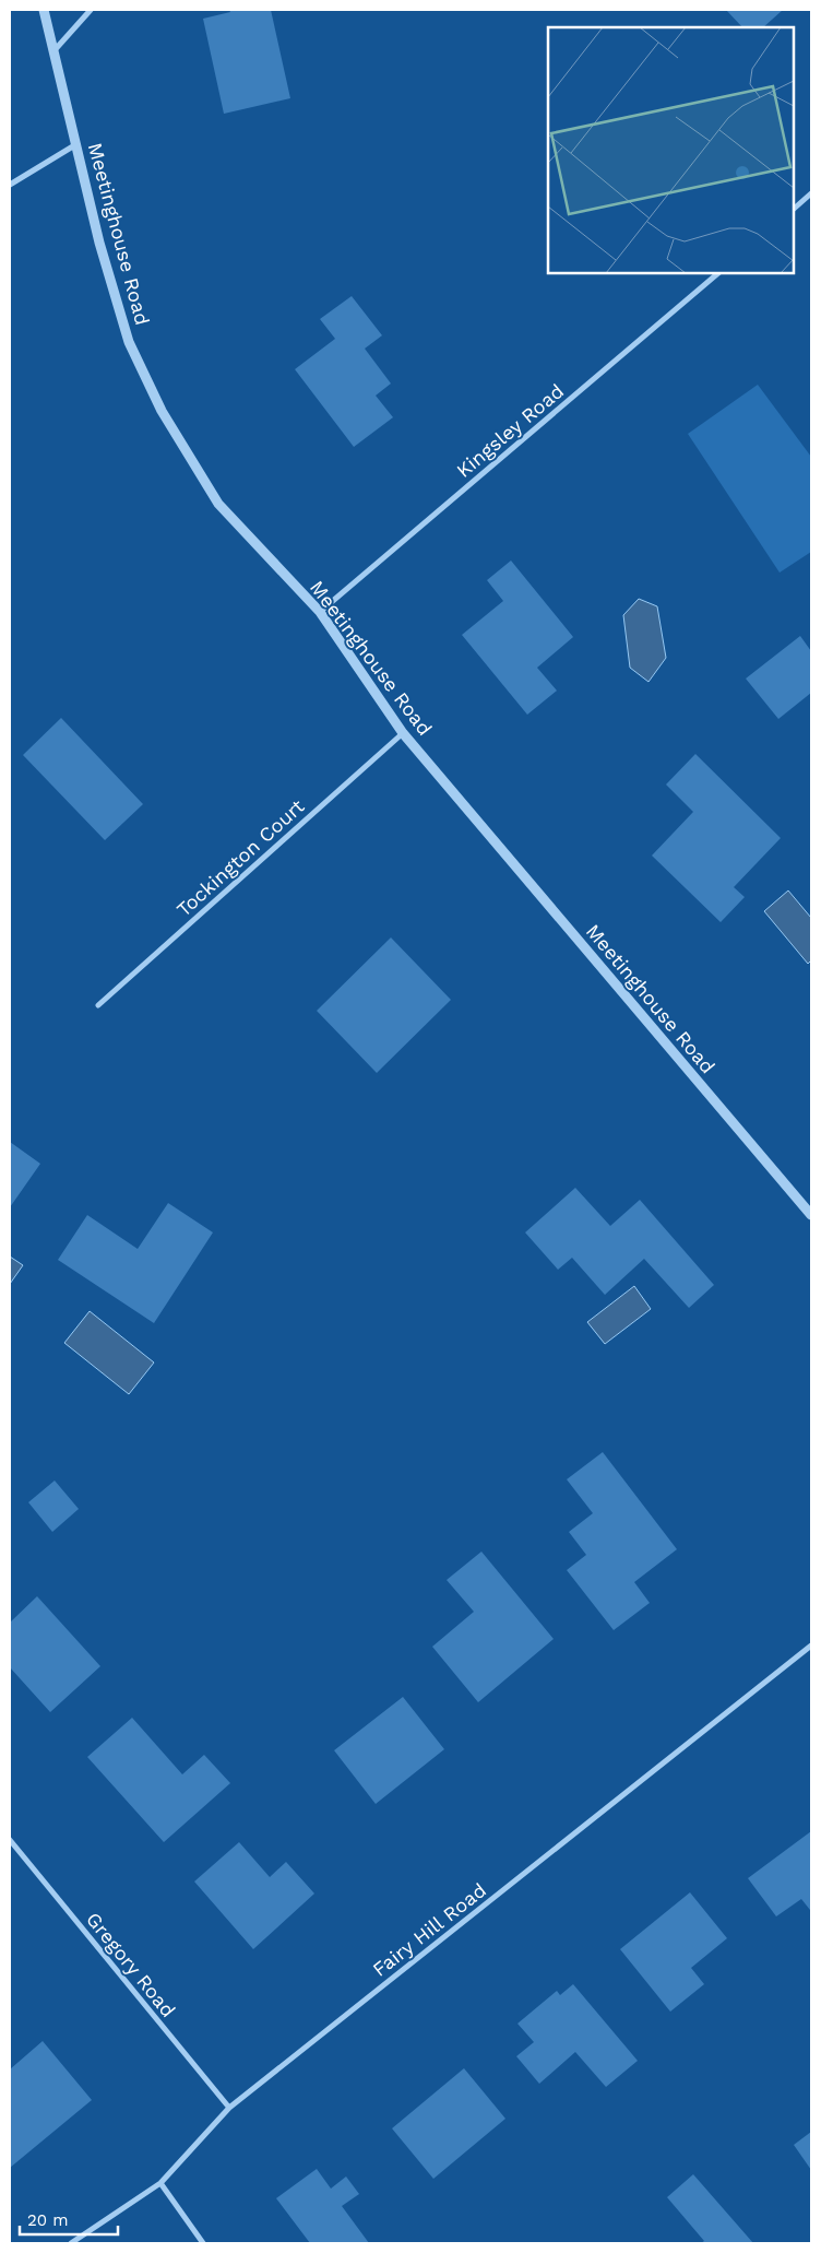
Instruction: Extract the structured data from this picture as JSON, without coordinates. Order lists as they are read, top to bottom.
{
  "streets": {
    "street": [
      "Meetinghouse Road",
      "Kingsley Road",
      "Tockington Court",
      "Fairy Hill Road",
      "Gregory Road"
    ]
  },
  "crossings": [
    ["Meetinghouse Road", "Kingsley Road"],
    ["Meetinghouse Road", "Tockington Court"],
    ["Fairy Hill Road", "Gregory Road"]
  ],
  "scale_bar": "20 m"
}
